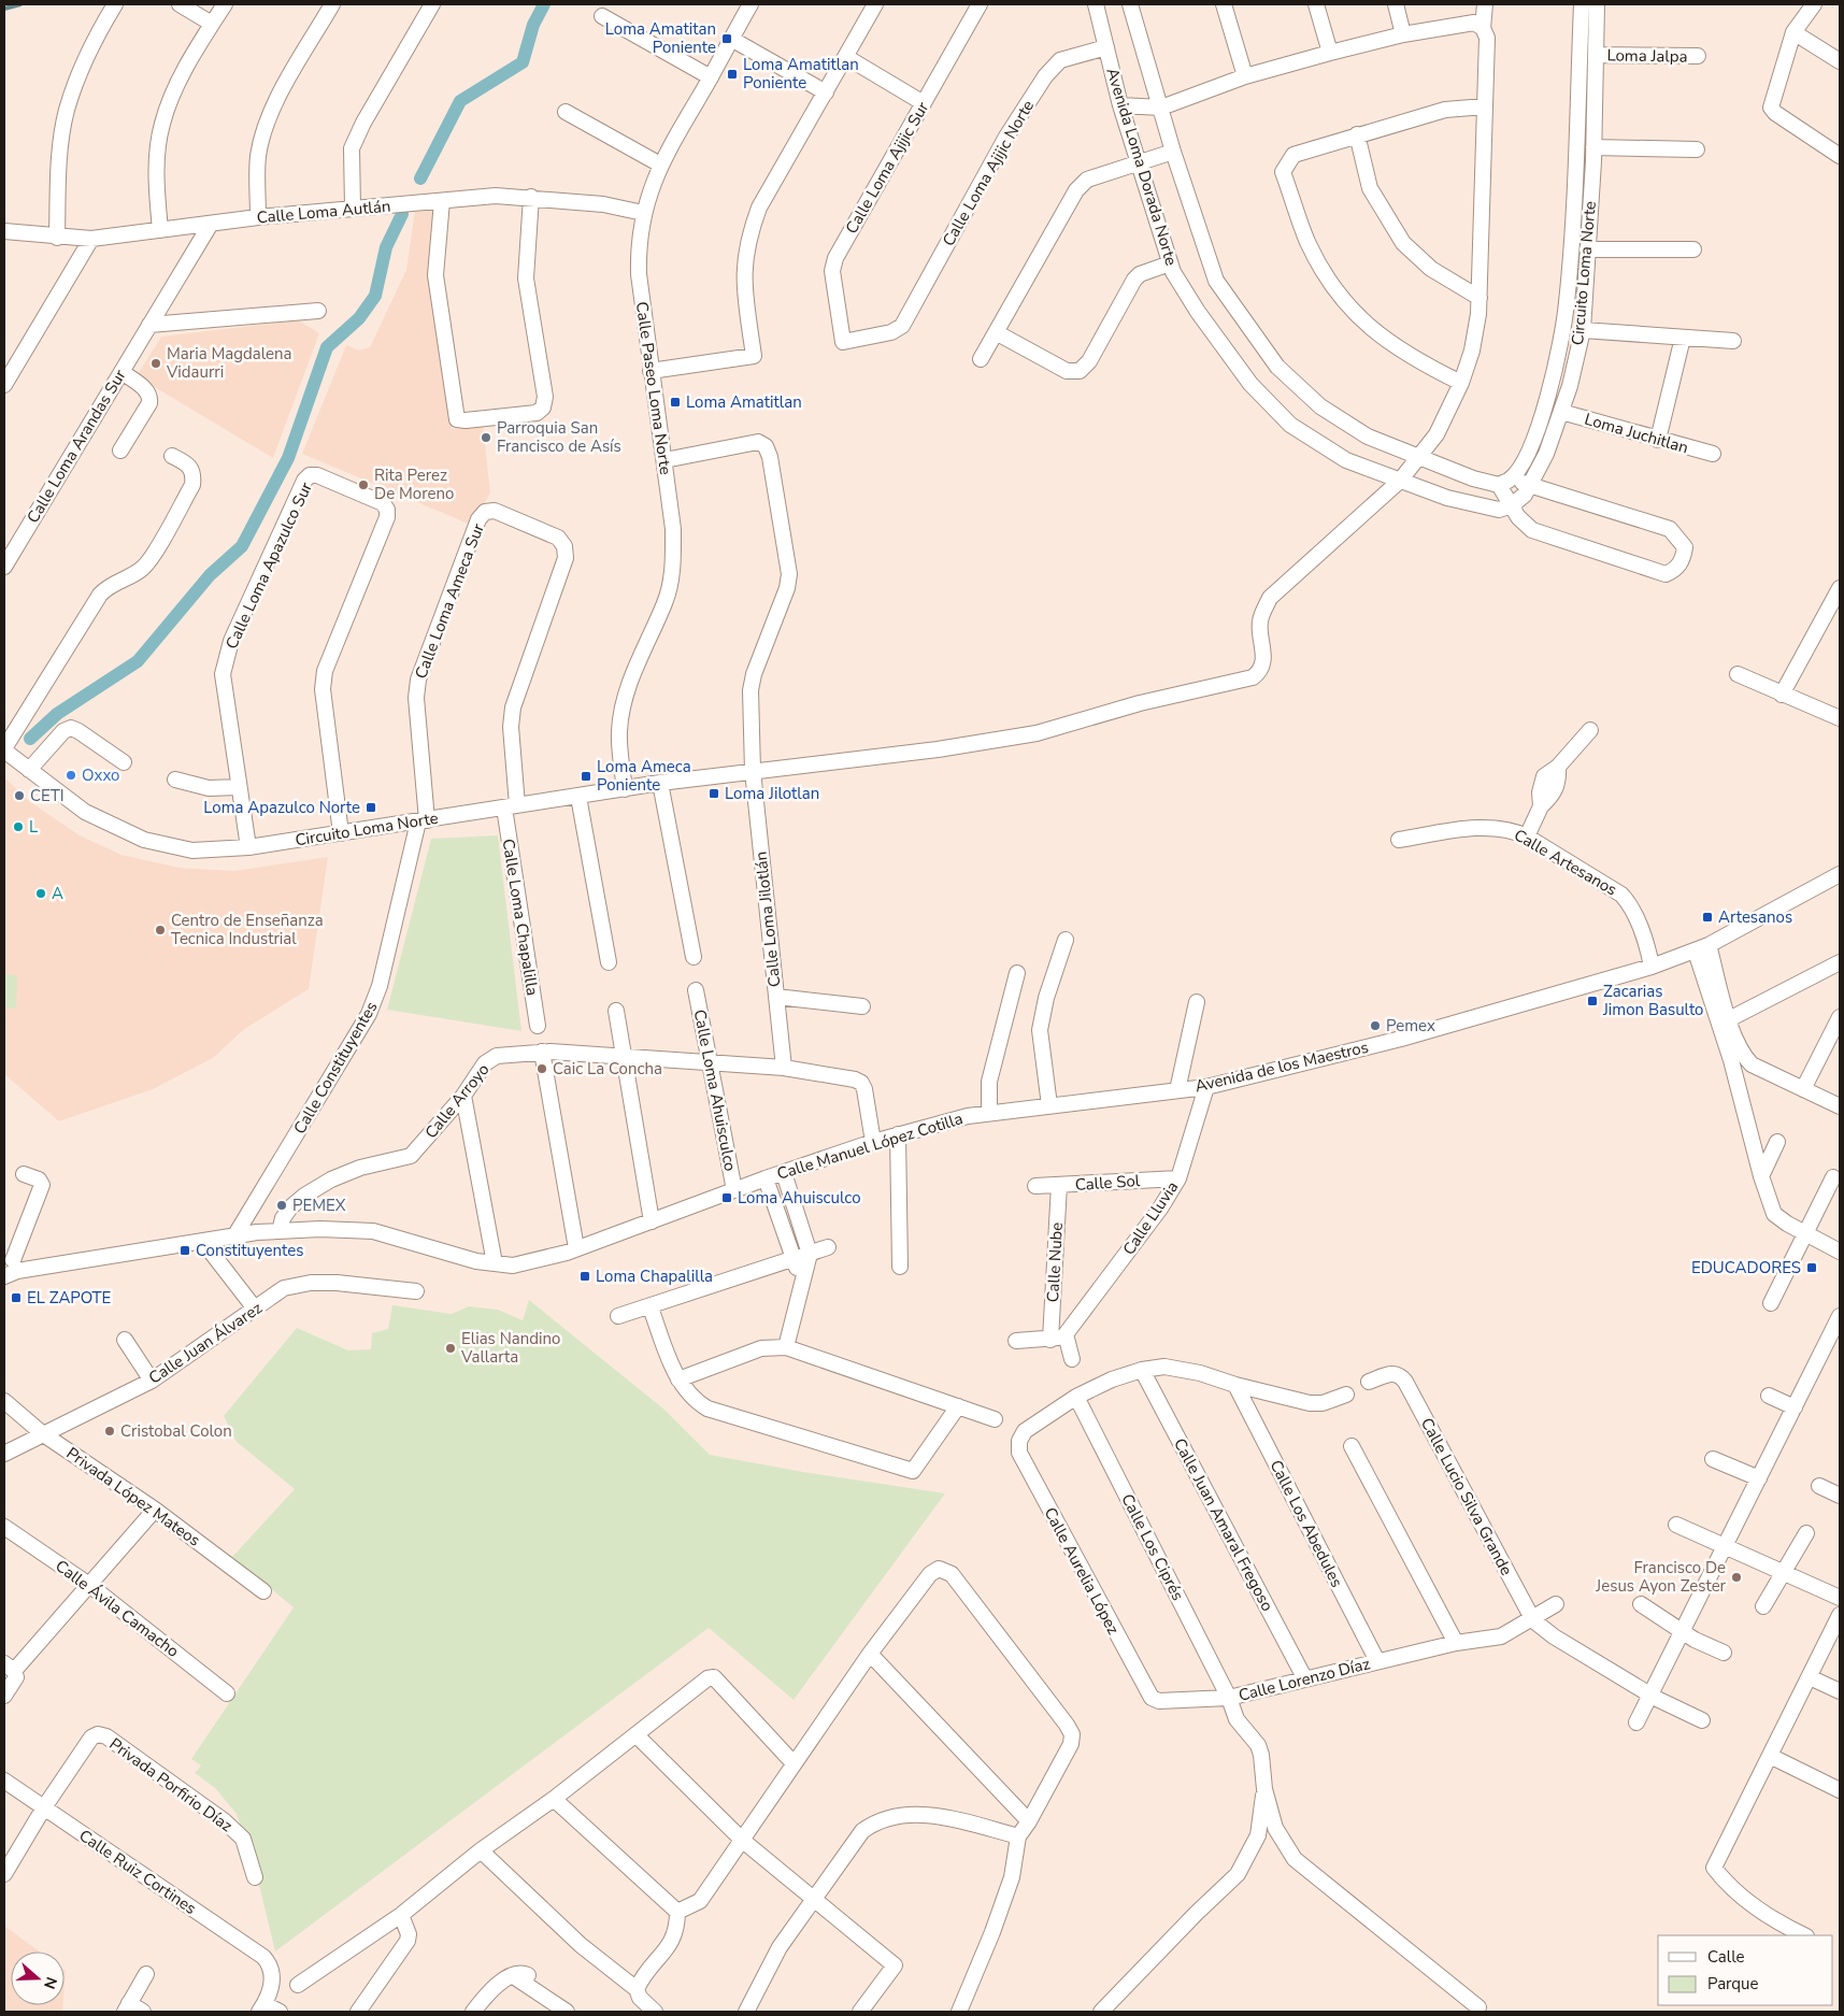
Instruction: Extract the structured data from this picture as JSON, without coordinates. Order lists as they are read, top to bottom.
{
  "streets": {
    "street": [
      "Loma Jalpa",
      "Avenida Loma Dorada Norte",
      "Calle Loma Ajijic Sur",
      "Calle Loma Ajijic Norte",
      "Calle Loma Autlán",
      "Circuito Loma Norte",
      "Calle Paseo Loma Norte",
      "Loma Juchitlan",
      "Calle Loma Arandas Sur",
      "Calle Loma Apazulco Sur",
      "Calle Loma Ameca Sur",
      "Calle Artesanos",
      "Calle Loma Chapalilla",
      "Calle Loma Jilotlán",
      "Avenida de los Maestros",
      "Calle Constituyentes",
      "Calle Loma Ahuisculco",
      "Calle Arroyo",
      "Calle Manuel López Cotilla",
      "Calle Sol",
      "Calle Lluvia",
      "Calle Nube",
      "Calle Juan Álvarez",
      "Privada López Mateos",
      "Calle Lucio Silva Grande",
      "Calle Los Abedules",
      "Calle Juan Amaral Fregoso",
      "Calle Los Ciprés",
      "Calle Aurelia López",
      "Calle Ávila Camacho",
      "Calle Lorenzo Díaz",
      "Privada Porfirio Díaz",
      "Calle Ruiz Cortines"
    ]
  },
  "crossings": [
    ["Loma Jalpa", "Circuito Loma Norte"],
    ["Avenida Loma Dorada Norte", "Calle Loma Ajijic Norte"],
    ["Avenida Loma Dorada Norte", "Circuito Loma Norte"],
    ["Calle Loma Ajijic Sur", "Calle Loma Ajijic Norte"],
    ["Calle Loma Autlán", "Calle Paseo Loma Norte"],
    ["Calle Loma Autlán", "Calle Loma Arandas Sur"],
    ["Circuito Loma Norte", "Calle Paseo Loma Norte"],
    ["Circuito Loma Norte", "Loma Juchitlan"],
    ["Circuito Loma Norte", "Calle Loma Apazulco Sur"],
    ["Circuito Loma Norte", "Calle Loma Ameca Sur"],
    ["Circuito Loma Norte", "Calle Loma Chapalilla"],
    ["Circuito Loma Norte", "Calle Loma Jilotlán"],
    ["Circuito Loma Norte", "Calle Constituyentes"],
    ["Calle Paseo Loma Norte", "Calle Loma Jilotlán"],
    ["Calle Loma Ameca Sur", "Calle Loma Chapalilla"],
    ["Calle Loma Ameca Sur", "Calle Constituyentes"],
    ["Calle Artesanos", "Avenida de los Maestros"],
    ["Calle Loma Jilotlán", "Calle Arroyo"],
    ["Avenida de los Maestros", "Calle Manuel López Cotilla"],
    ["Avenida de los Maestros", "Calle Lluvia"],
    ["Calle Constituyentes", "Calle Manuel López Cotilla"],
    ["Calle Loma Ahuisculco", "Calle Arroyo"],
    ["Calle Loma Ahuisculco", "Calle Manuel López Cotilla"],
    ["Calle Arroyo", "Calle Manuel López Cotilla"],
    ["Calle Sol", "Calle Lluvia"],
    ["Calle Sol", "Calle Nube"],
    ["Calle Juan Álvarez", "Privada López Mateos"],
    ["Calle Lucio Silva Grande", "Calle Lorenzo Díaz"],
    ["Calle Los Abedules", "Calle Lorenzo Díaz"],
    ["Calle Juan Amaral Fregoso", "Calle Lorenzo Díaz"],
    ["Calle Los Ciprés", "Calle Aurelia López"],
    ["Calle Los Ciprés", "Calle Lorenzo Díaz"],
    ["Calle Aurelia López", "Calle Lorenzo Díaz"],
    ["Privada Porfirio Díaz", "Calle Ruiz Cortines"]
  ],
  "places": {
    "transit": [
      "Loma Amatitan Poniente",
      "Loma Amatitlan Poniente",
      "Loma Amatitlan",
      "Loma Ameca Poniente",
      "Loma Jilotlan",
      "Loma Apazulco Norte",
      "Artesanos",
      "Zacarias Jimon Basulto",
      "Loma Ahuisculco",
      "Constituyentes",
      "EDUCADORES",
      "Loma Chapalilla",
      "EL ZAPOTE"
    ],
    "other": [
      "Maria Magdalena Vidaurri",
      "Parroquia San Francisco de Asís",
      "Rita Perez De Moreno",
      "Oxxo",
      "CETI",
      "L",
      "A",
      "Centro de Enseñanza Tecnica Industrial",
      "Pemex",
      "Caic La Concha",
      "PEMEX",
      "Elias Nandino Vallarta",
      "Cristobal Colon",
      "Francisco De Jesus Ayon Zester"
    ]
  },
  "legend": ["Calle", "Parque"],
  "north": "right"
}
